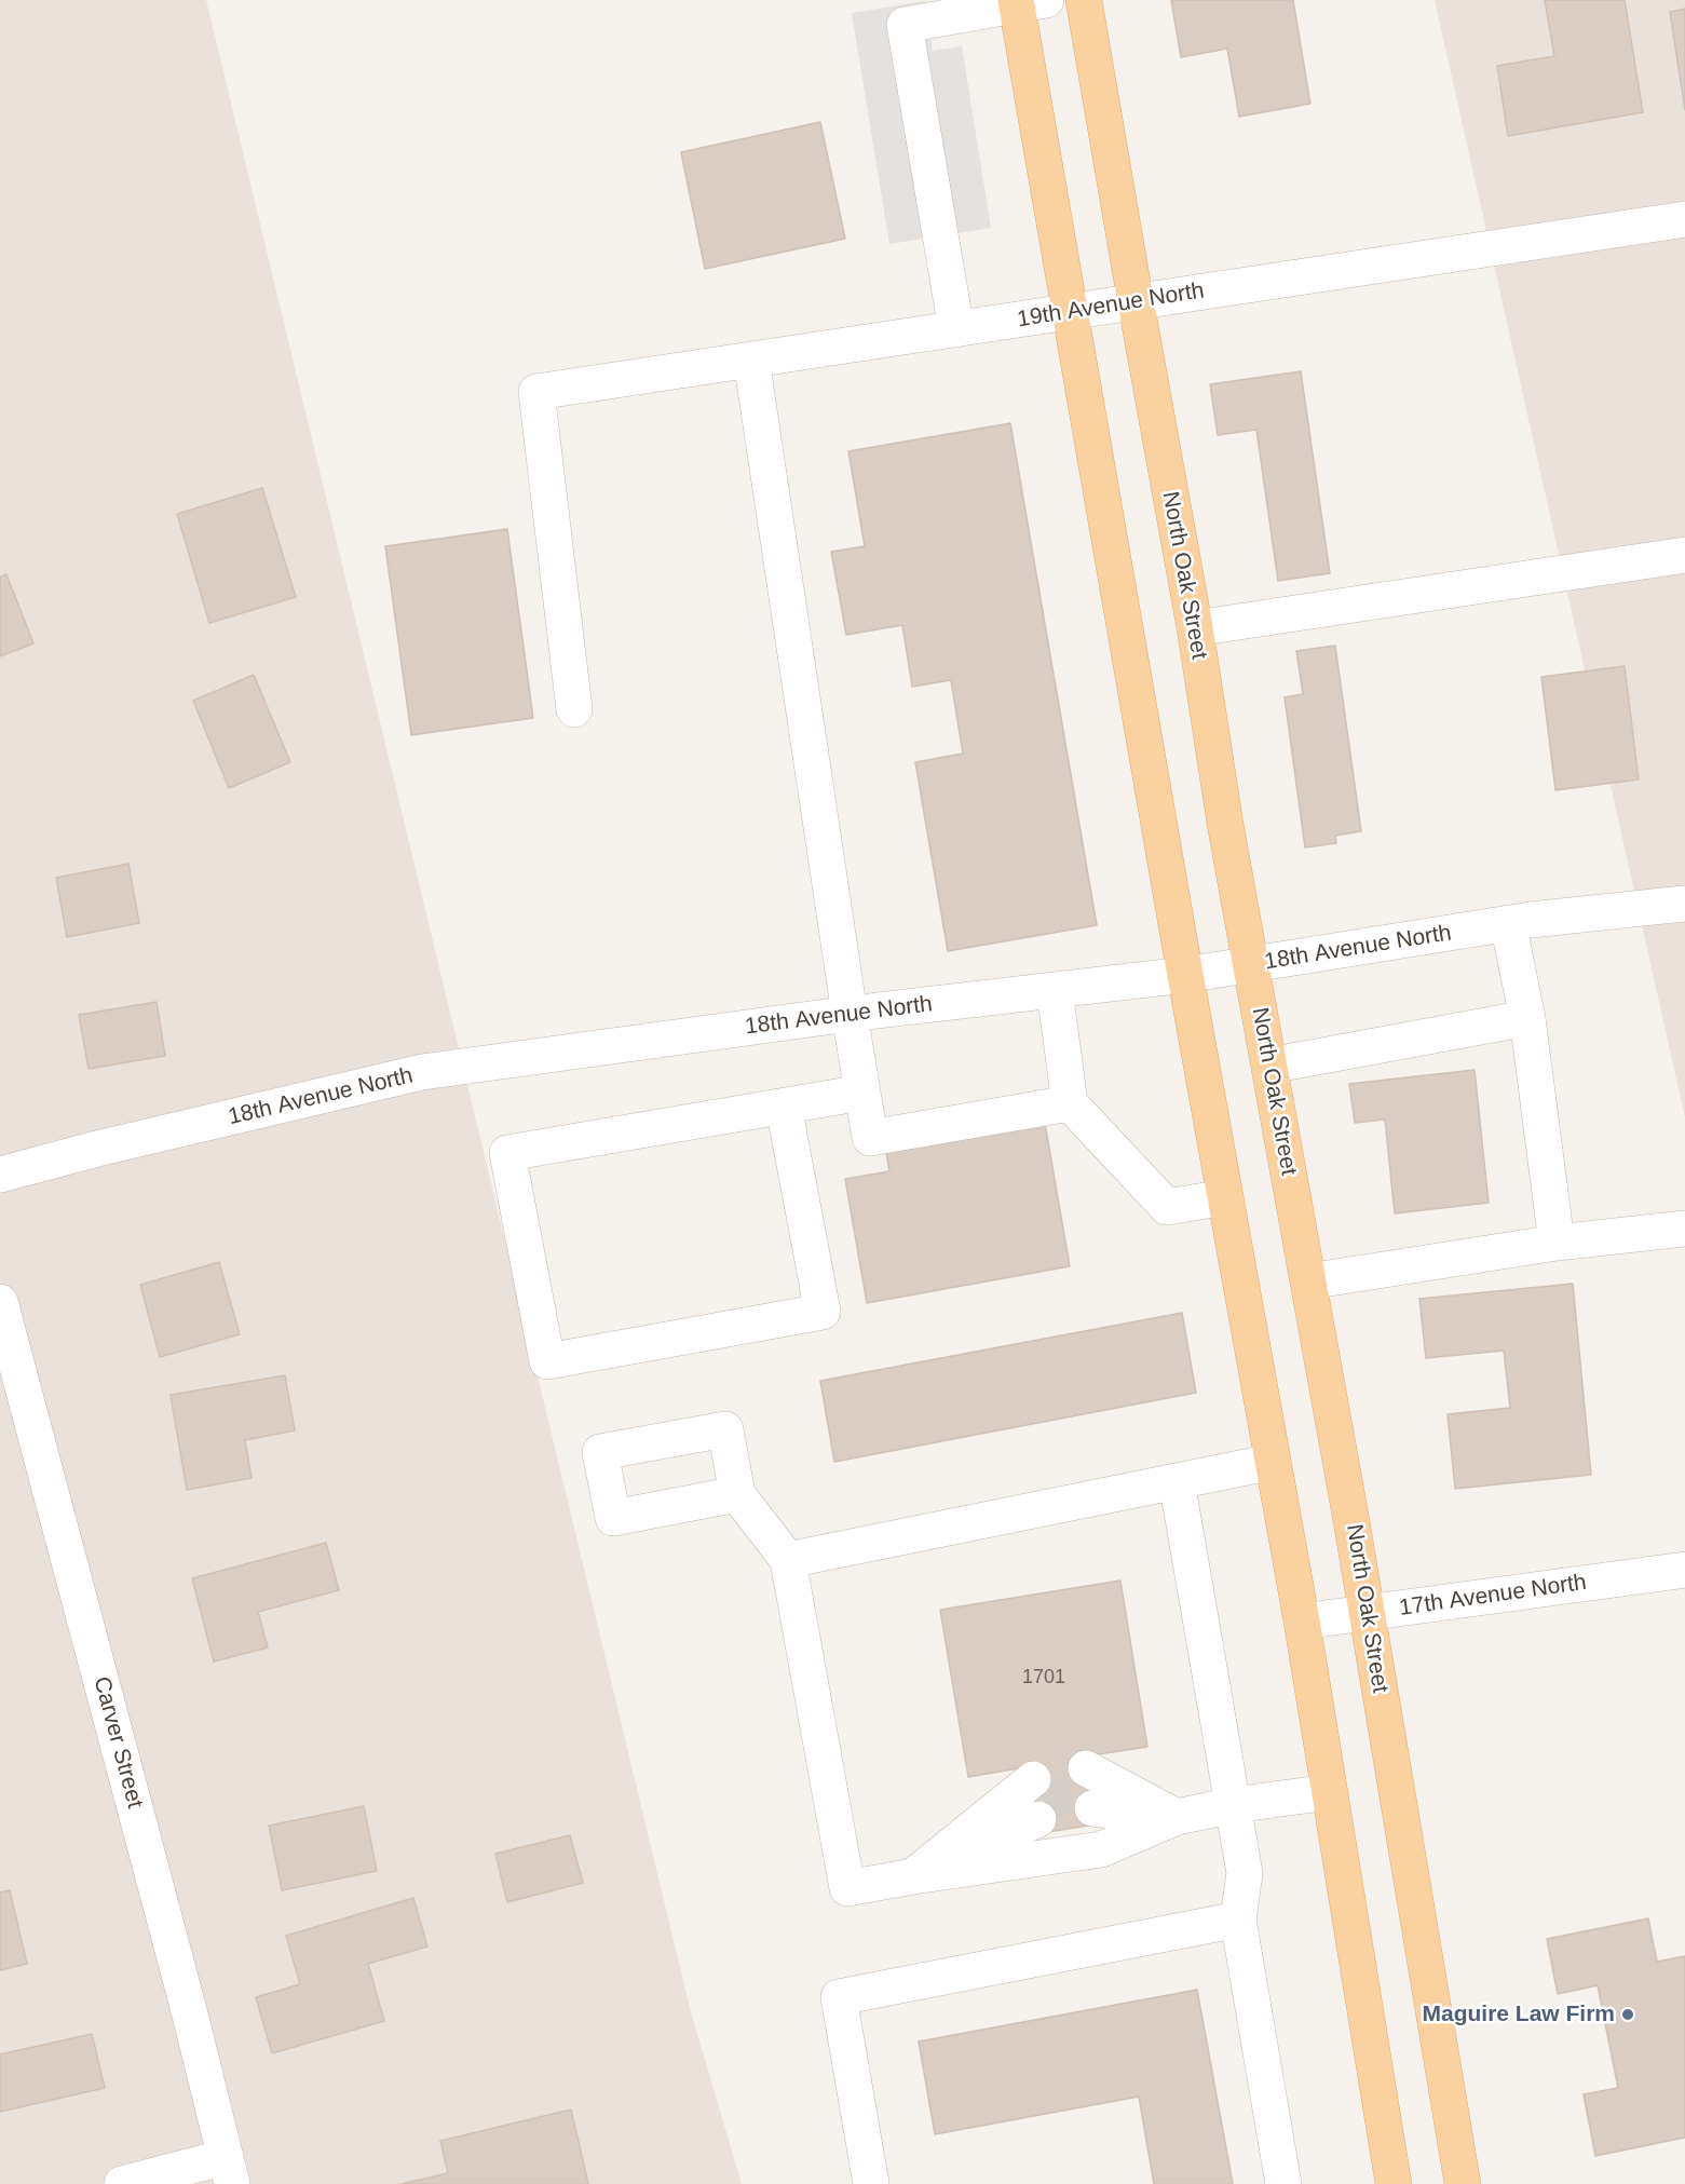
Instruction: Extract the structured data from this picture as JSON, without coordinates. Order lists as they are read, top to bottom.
{
  "streets": {
    "main road": ["North Oak Street"],
    "street": [
      "19th Avenue North",
      "18th Avenue North",
      "17th Avenue North",
      "Carver Street"
    ]
  },
  "crossings": [
    ["19th Avenue North", "North Oak Street"],
    ["North Oak Street", "18th Avenue North"],
    ["North Oak Street", "17th Avenue North"]
  ],
  "places": ["Maguire Law Firm"],
  "house_numbers": ["1701"]
}
